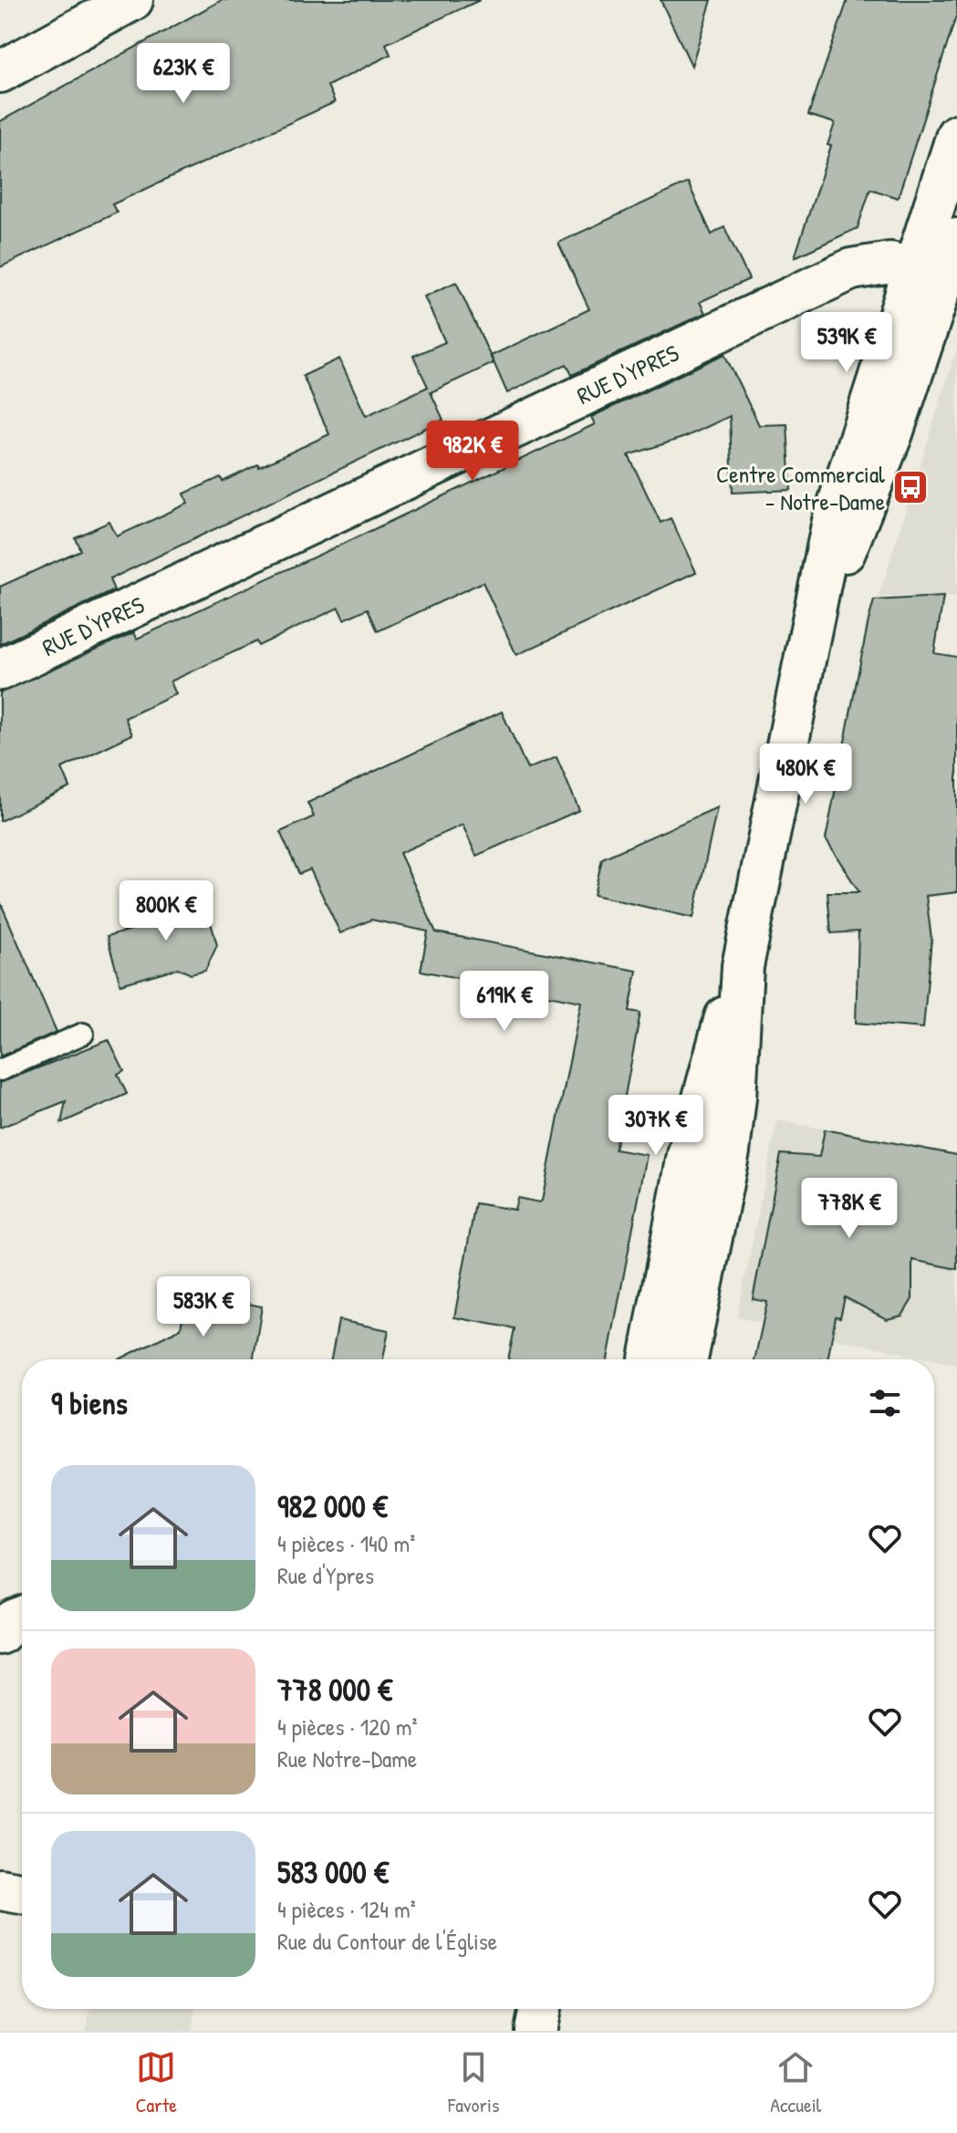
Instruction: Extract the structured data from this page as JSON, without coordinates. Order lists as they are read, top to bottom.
{
  "streets": {
    "main road": ["RUE D'YPRES"]
  },
  "places": {
    "bus stop": ["Centre Commercial – Notre-Dame"]
  },
  "page": {
    "price": [
      "623K €",
      "539K €",
      "982K €",
      "480K €",
      "800K €",
      "619K €",
      "307K €",
      "778K €",
      "583K €"
    ],
    "heading": "9 biens",
    "list": [
      {
        "name": "982 000 €",
        "note": "4 pièces · 140 m² · Rue d'Ypres"
      },
      {
        "name": "778 000 €",
        "note": "4 pièces · 120 m² · Rue Notre-Dame"
      },
      {
        "name": "583 000 €",
        "note": "4 pièces · 124 m² · Rue du Contour de l'Église"
      }
    ],
    "tabs": ["Carte", "Favoris", "Accueil"]
  }
}
